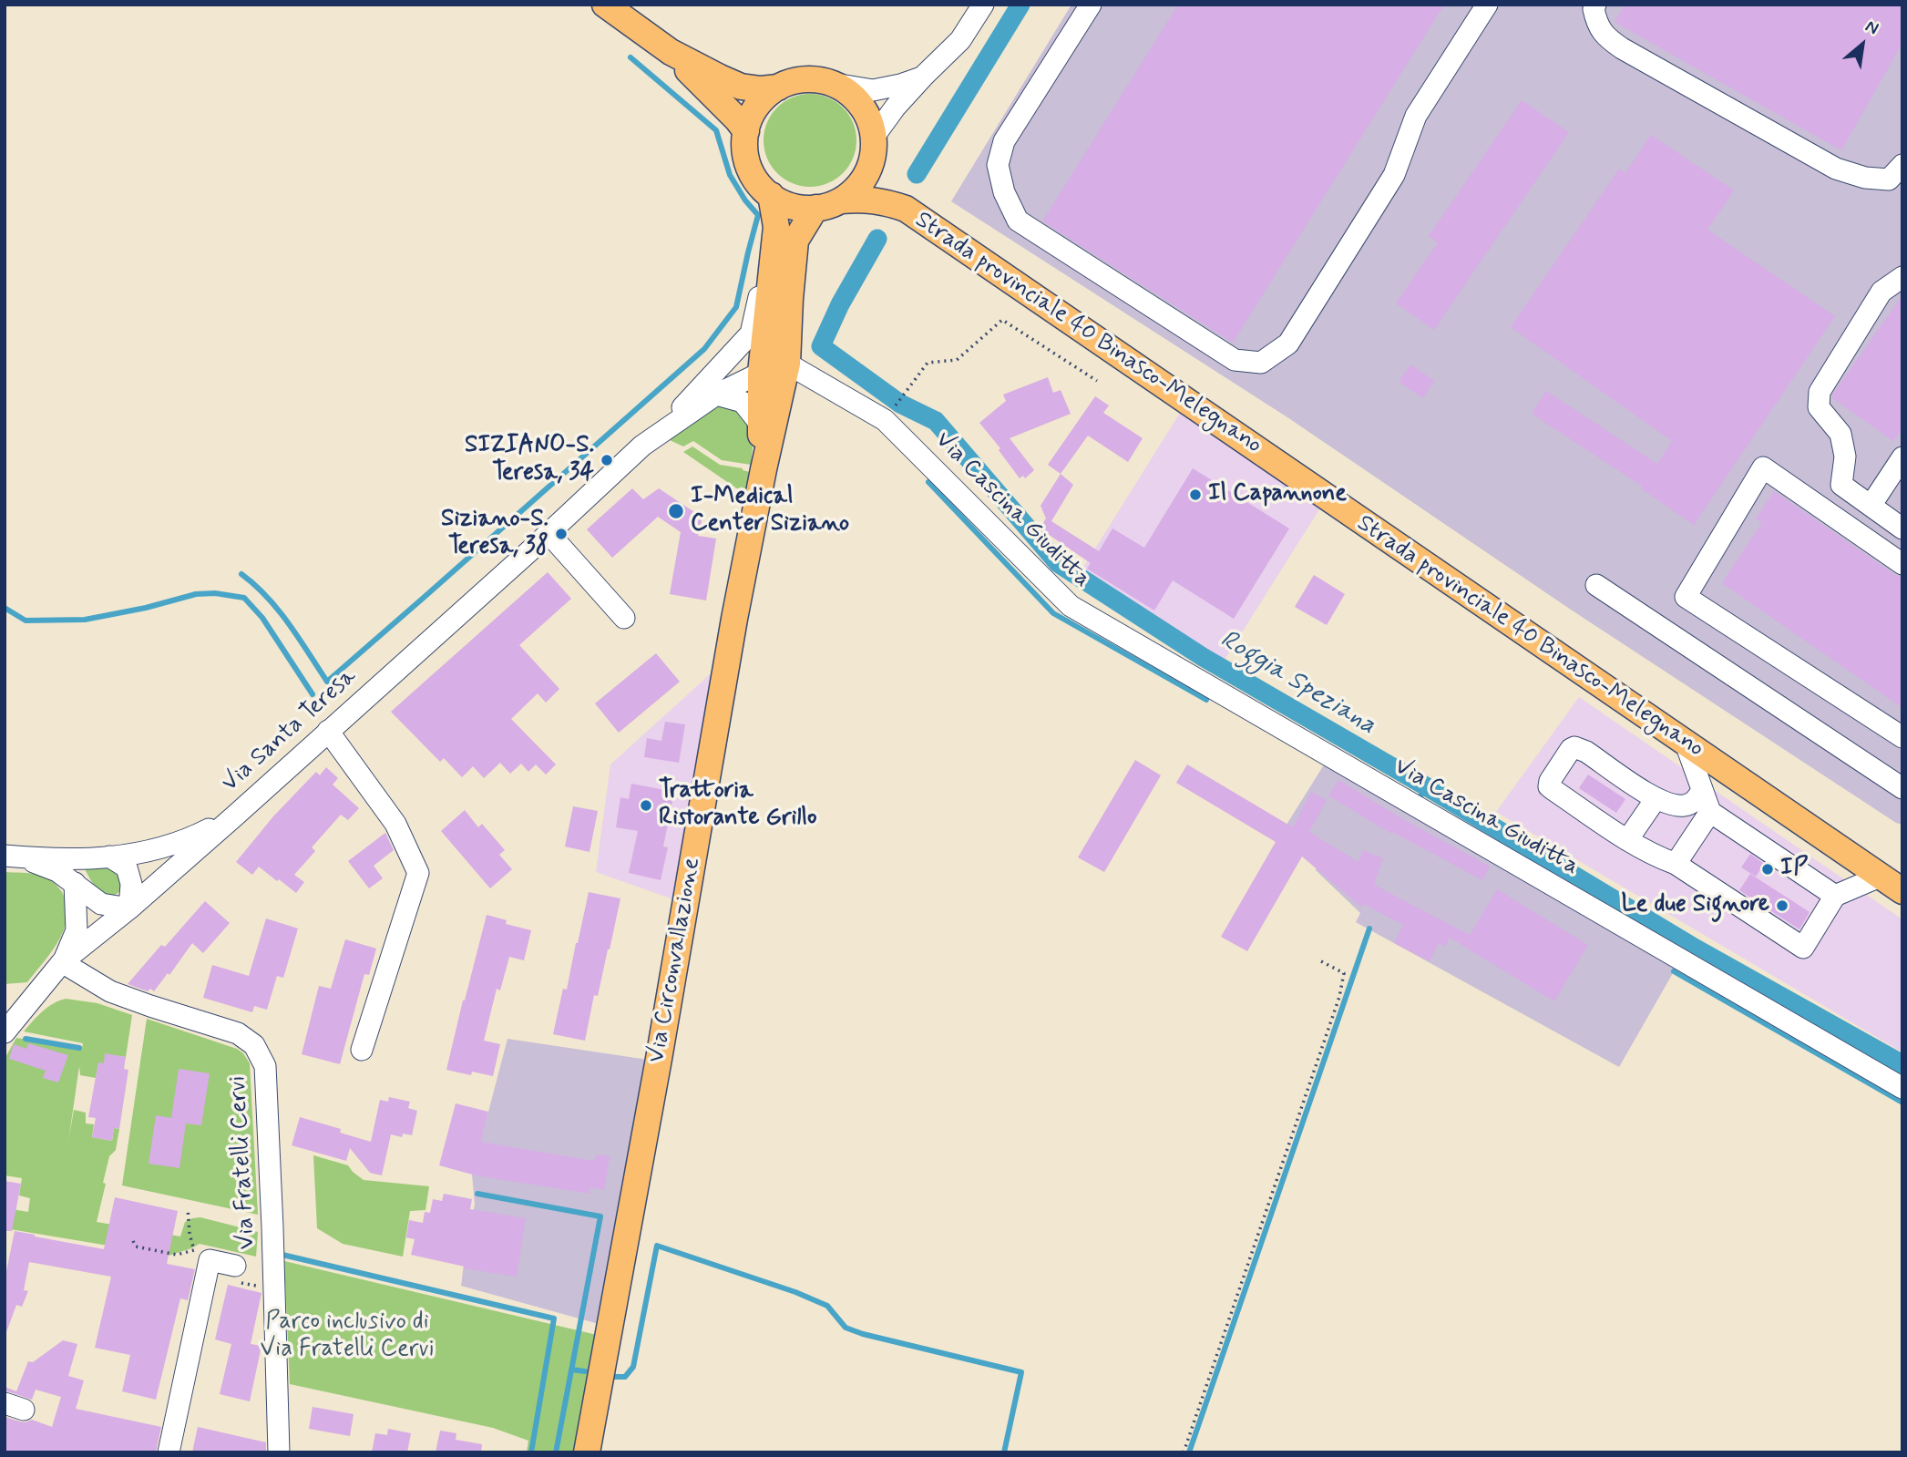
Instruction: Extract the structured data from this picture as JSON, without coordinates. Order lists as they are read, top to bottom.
{
  "streets": {
    "main road": ["Strada provinciale 40 Binasco-Melegnano", "Via Circonvallazione"],
    "street": ["Via Cascina Giuditta", "Via Santa Teresa", "Via Fratelli Cervi"]
  },
  "crossings": [
    ["Via Santa Teresa", "Via Fratelli Cervi"]
  ],
  "water": ["Roggia Speziana"],
  "parks": ["Parco inclusivo di Via Fratelli Cervi"],
  "places": [
    "SIZIANO-S. Teresa, 34",
    "Il Capannone",
    "I-Medical Center Siziano",
    "Siziano-S. Teresa, 38",
    "Trattoria Ristorante Grillo",
    "IP",
    "Le due Signore"
  ],
  "north": "top right"
}
